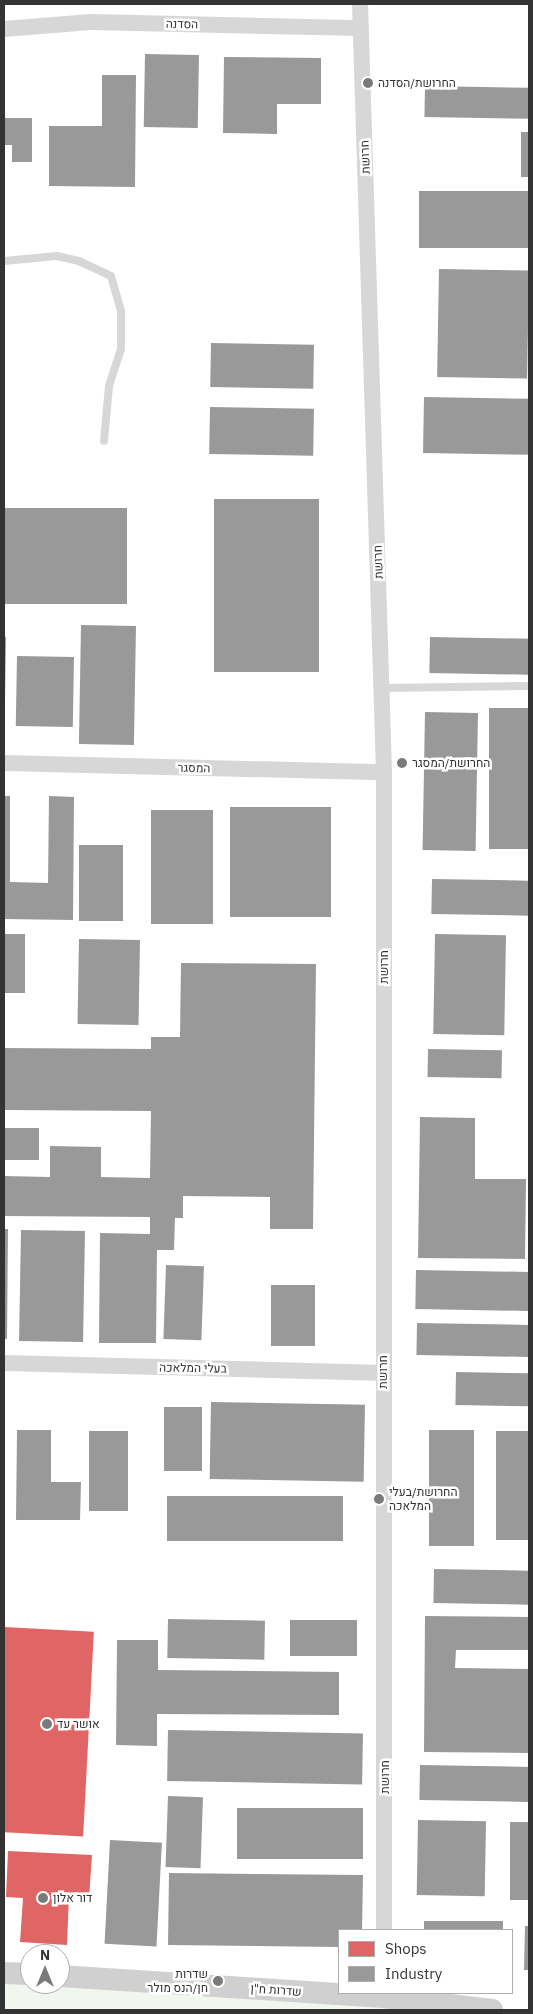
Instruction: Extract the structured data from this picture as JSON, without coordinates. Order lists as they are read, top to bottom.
{
  "streets": {
    "street": [
      "הסדנה",
      "חרושת",
      "המסגר",
      "בעלי המלאכה",
      "שדרות ח\"ן"
    ]
  },
  "crossings": [
    ["הסדנה", "חרושת"],
    ["חרושת", "המסגר"],
    ["חרושת", "בעלי המלאכה"]
  ],
  "places": [
    "החרושת/הסדנה",
    "החרושת/המסגר",
    "החרושת/בעלי המלאכה",
    "אושר עד",
    "דור אלון",
    "שדרות חן/הנס מולר"
  ],
  "legend": ["Shops", "Industry"],
  "north": "top"
}
